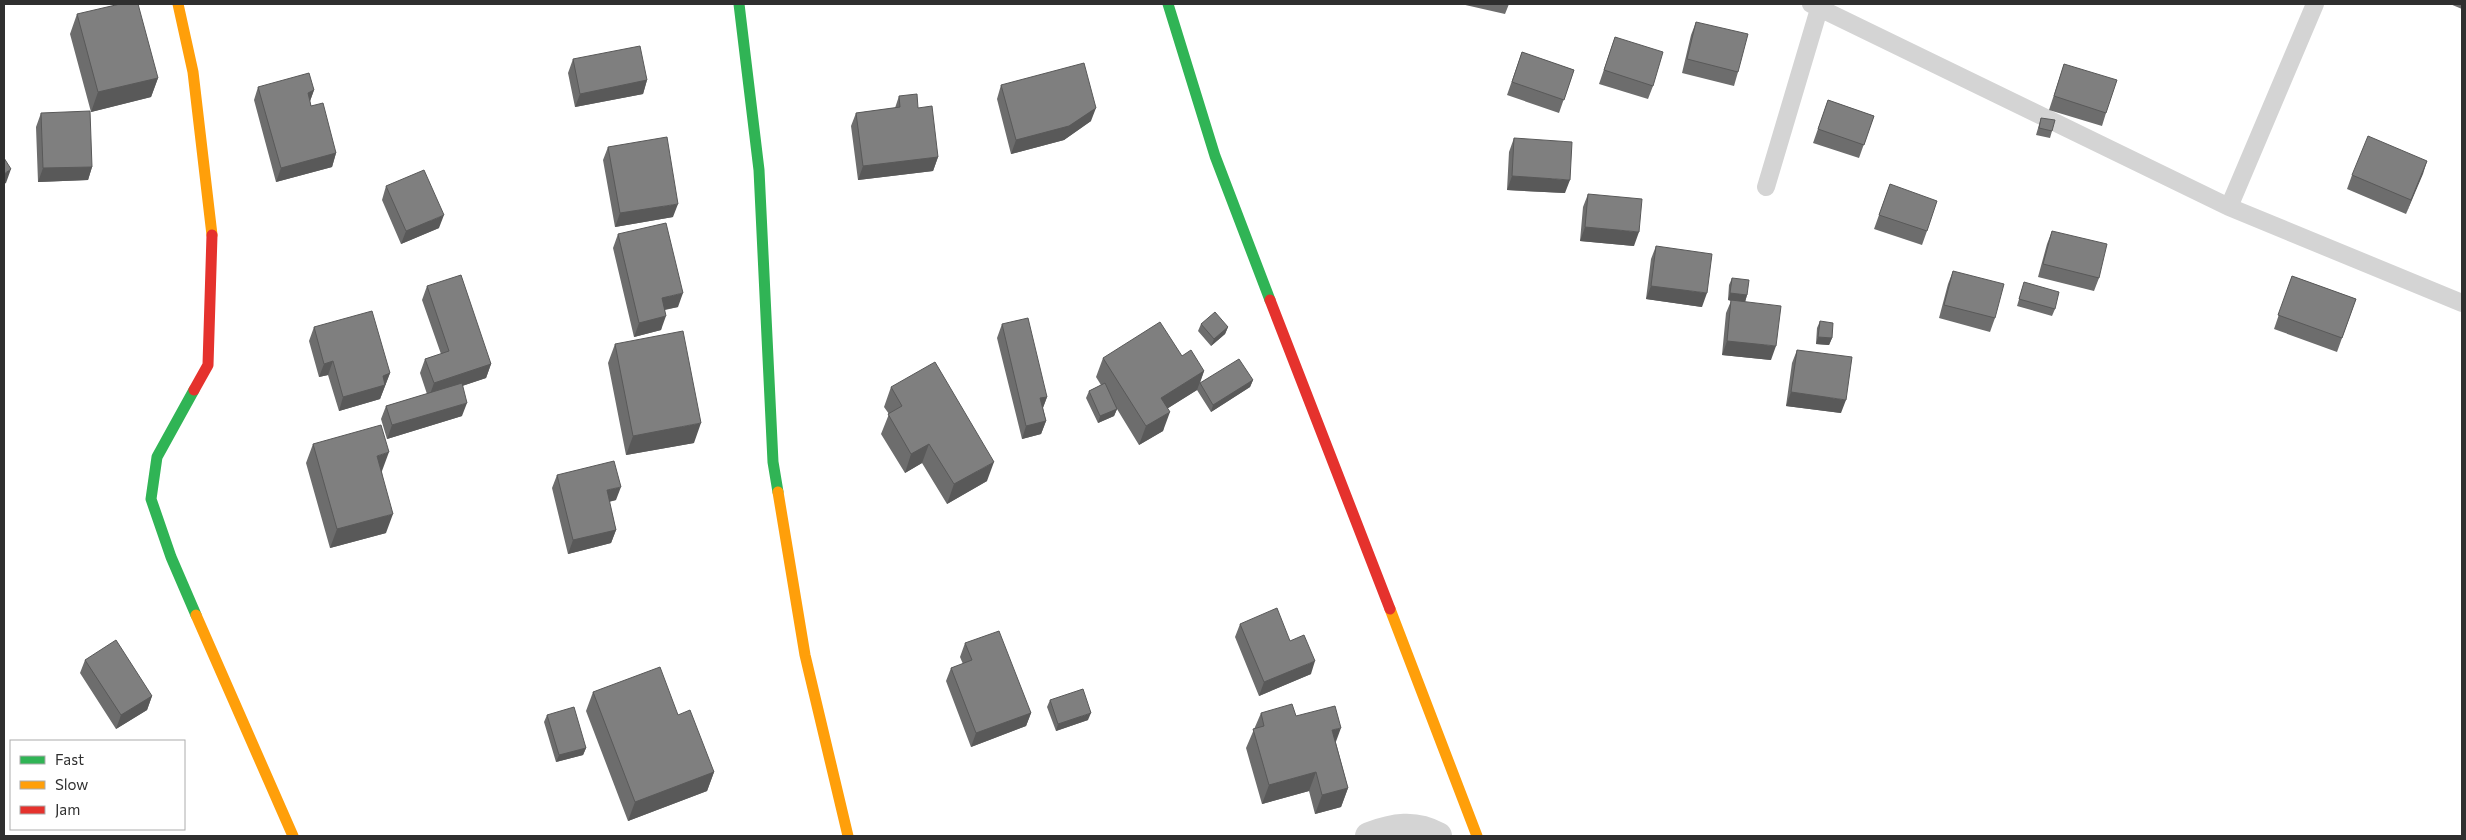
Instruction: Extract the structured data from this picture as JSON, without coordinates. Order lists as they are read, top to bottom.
{
  "legend": ["Fast", "Slow", "Jam"]
}
